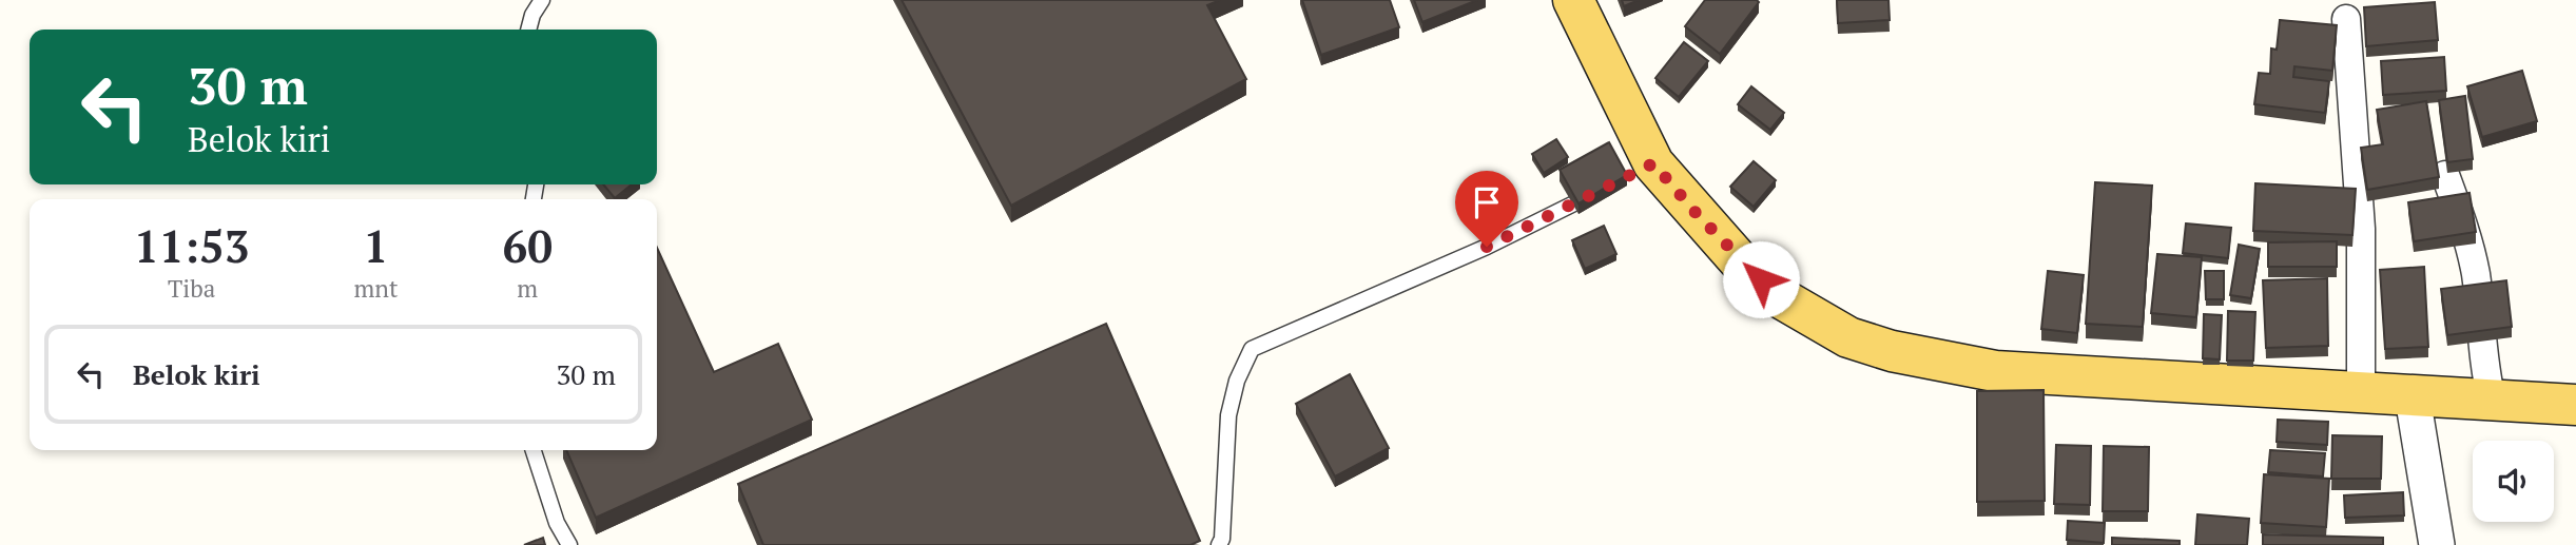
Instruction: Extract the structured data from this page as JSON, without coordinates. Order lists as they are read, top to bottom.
{
  "page": {
    "turn": ["30 m", "Belok kiri"],
    "eta": [
      "11:53",
      "Tiba",
      "1",
      "mnt",
      "60",
      "m"
    ],
    "list": [
      {
        "name": "Belok kiri",
        "value": "30 m"
      }
    ]
  }
}
